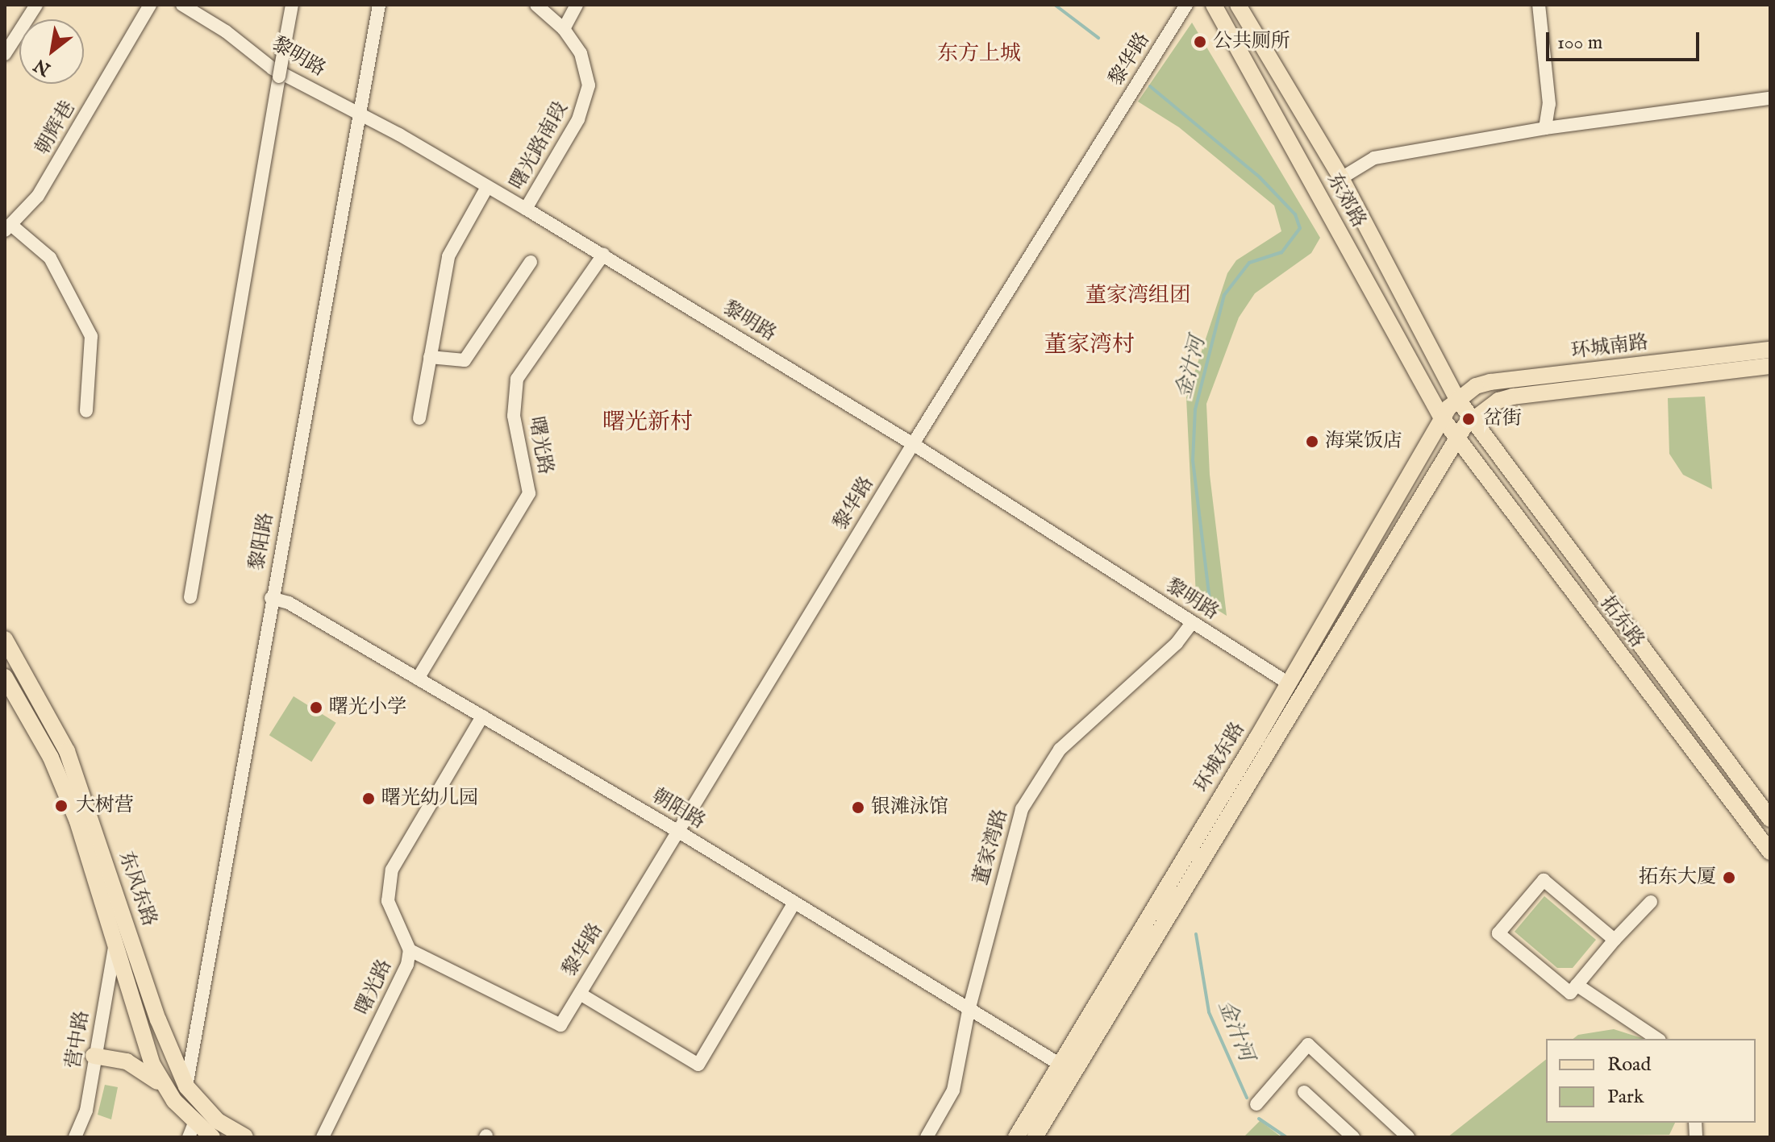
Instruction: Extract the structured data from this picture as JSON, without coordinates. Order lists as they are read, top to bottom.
{
  "streets": {
    "main road": [
      "东郊路",
      "环城南路",
      "拓东路",
      "环城东路",
      "东风东路"
    ],
    "street": [
      "黎明路",
      "黎华路",
      "朝辉巷",
      "曙光路南段",
      "曙光路",
      "黎阳路",
      "朝阳路",
      "董家湾路",
      "营中路"
    ]
  },
  "crossings": [
    ["黎明路", "黎华路"],
    ["黎明路", "曙光路南段"],
    ["黎明路", "曙光路"],
    ["黎明路", "黎阳路"],
    ["黎明路", "环城东路"],
    ["黎明路", "董家湾路"],
    ["黎华路", "曙光路"],
    ["黎华路", "朝阳路"],
    ["东郊路", "环城南路"],
    ["东郊路", "拓东路"],
    ["东郊路", "环城东路"],
    ["环城南路", "拓东路"],
    ["环城南路", "环城东路"],
    ["曙光路", "朝阳路"],
    ["黎阳路", "朝阳路"],
    ["黎阳路", "东风东路"],
    ["拓东路", "环城东路"],
    ["环城东路", "朝阳路"],
    ["朝阳路", "董家湾路"],
    ["东风东路", "营中路"]
  ],
  "districts": [
    "东方上城",
    "董家湾组团",
    "董家湾村",
    "曙光新村"
  ],
  "water": ["金汁河"],
  "places": [
    "公共厕所",
    "岔街",
    "海棠饭店",
    "曙光小学",
    "曙光幼儿园",
    "大树营",
    "银滩泳馆",
    "拓东大厦"
  ],
  "legend": ["Road", "Park"],
  "scale_bar": "100 m",
  "north": "bottom left"
}
